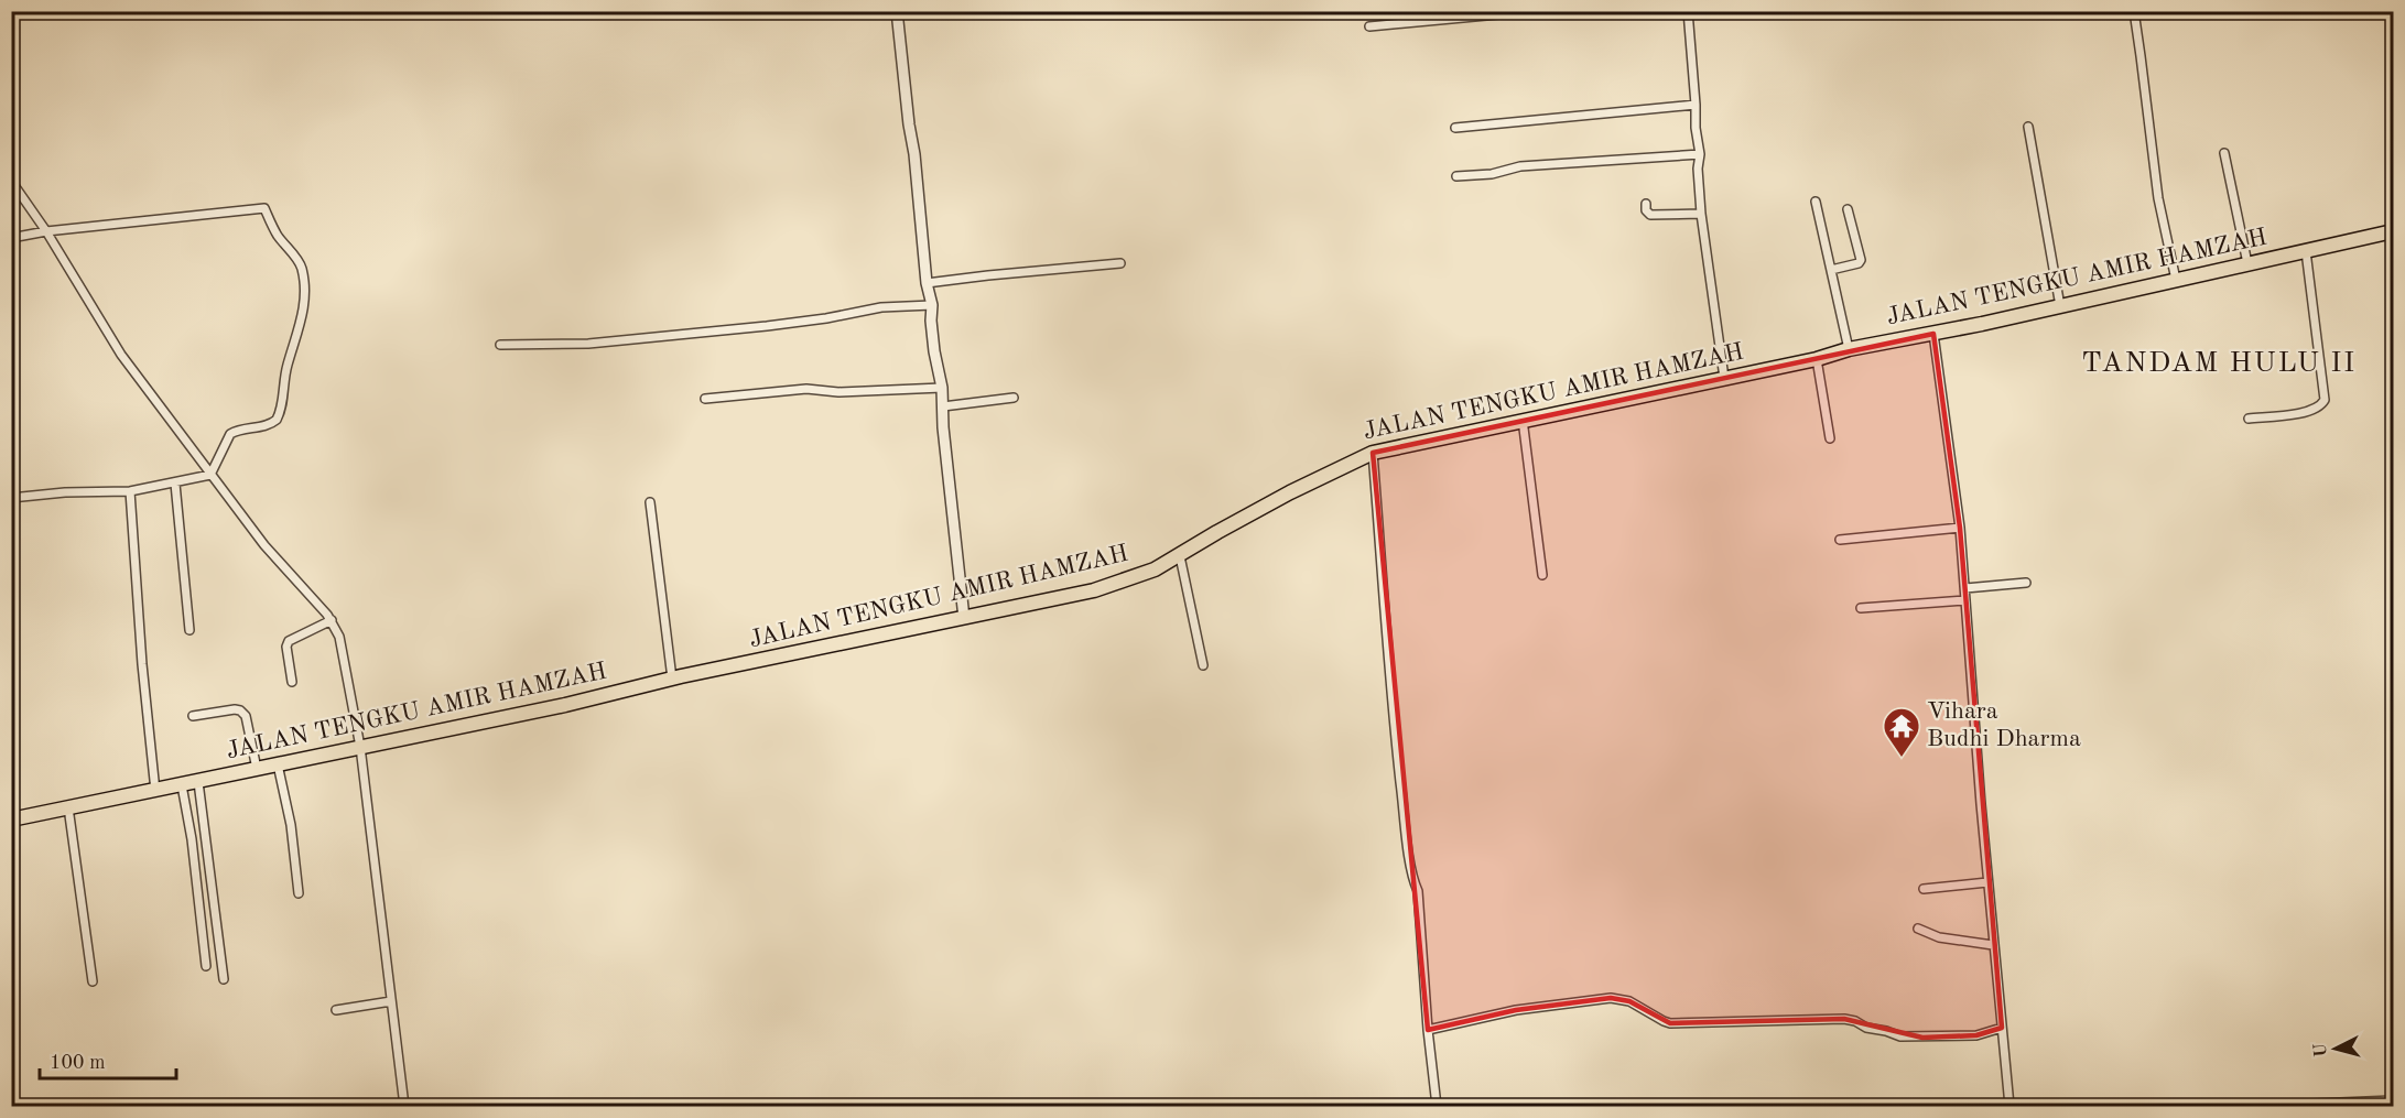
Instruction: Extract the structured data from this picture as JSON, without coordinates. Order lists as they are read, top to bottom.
{
  "streets": {
    "highway": ["JALAN TENGKU AMIR HAMZAH"]
  },
  "districts": ["TANDAM HULU II"],
  "places": {
    "temple": ["Vihara Budhi Dharma"]
  },
  "scale_bar": "100 m",
  "north": "left"
}
